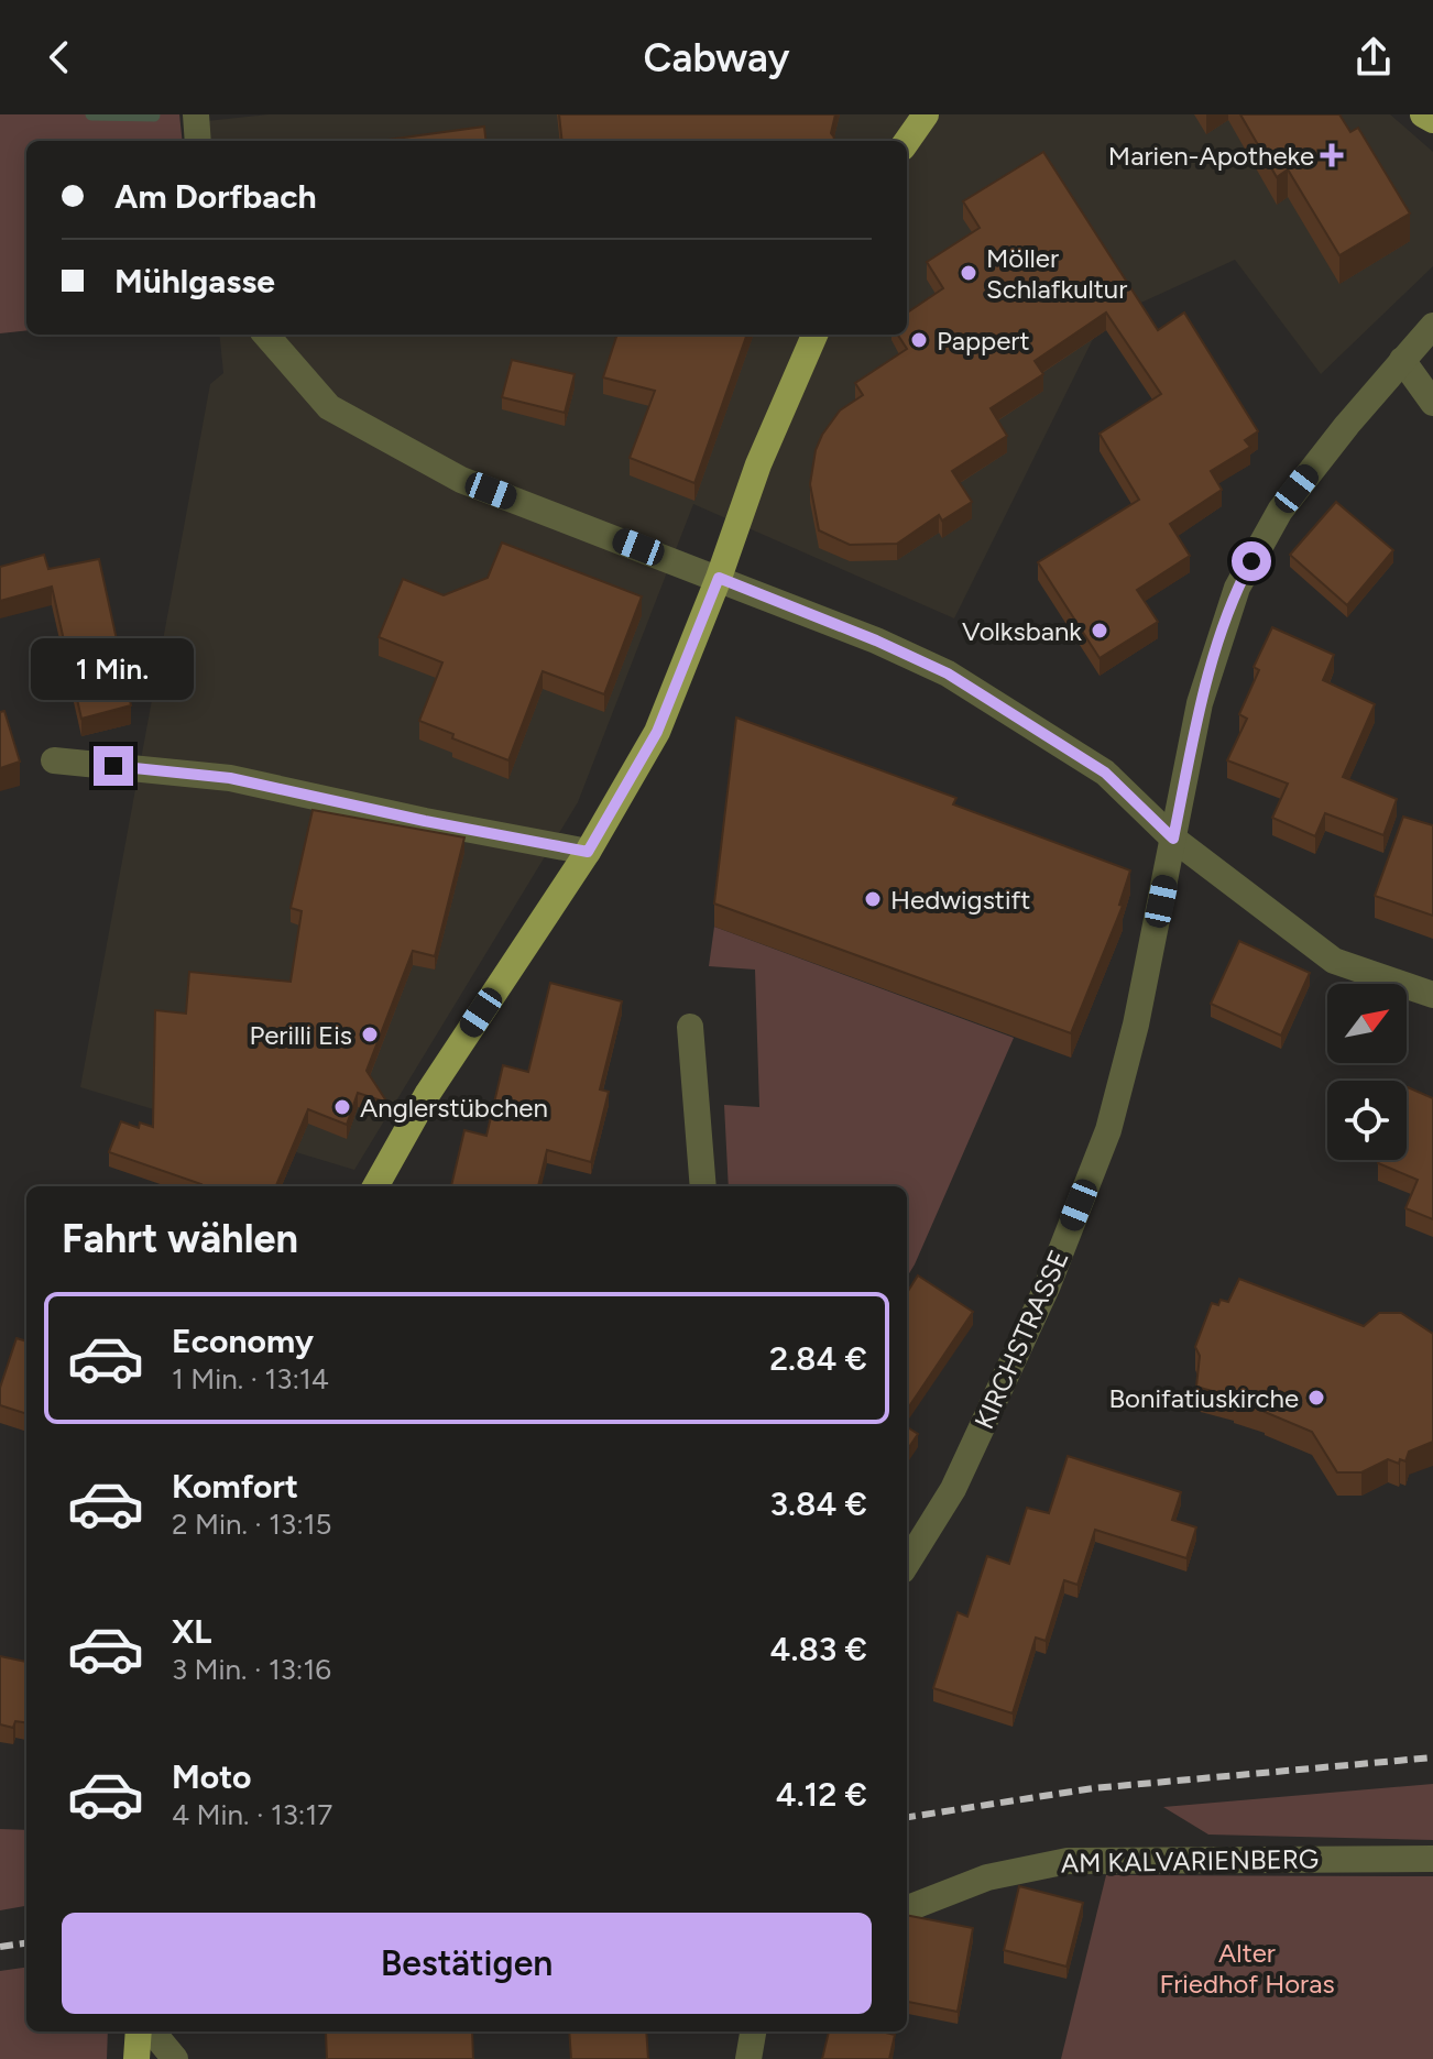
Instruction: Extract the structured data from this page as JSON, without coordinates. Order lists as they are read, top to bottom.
{
  "streets": {
    "street": ["KIRCHSTRASSE", "AM KALVARIENBERG"]
  },
  "parks": ["Alter Friedhof Horas"],
  "places": {
    "health": ["Marien-Apotheke"],
    "other": [
      "Möller Schlafkultur",
      "Pappert",
      "Volksbank",
      "Hedwigstift",
      "Perilli Eis",
      "Anglerstübchen",
      "Bonifatiuskirche"
    ]
  },
  "north": "top right",
  "page": {
    "header": "Cabway",
    "banner": ["Am Dorfbach", "Mühlgasse"],
    "bubble": "1 Min.",
    "heading": "Fahrt wählen",
    "list": [
      {
        "name": "Economy",
        "note": "1 Min. · 13:14",
        "value": "2.84 €"
      },
      {
        "name": "Komfort",
        "note": "2 Min. · 13:15",
        "value": "3.84 €"
      },
      {
        "name": "XL",
        "note": "3 Min. · 13:16",
        "value": "4.83 €"
      },
      {
        "name": "Moto",
        "note": "4 Min. · 13:17",
        "value": "4.12 €"
      }
    ],
    "buttons": "Bestätigen"
  }
}
